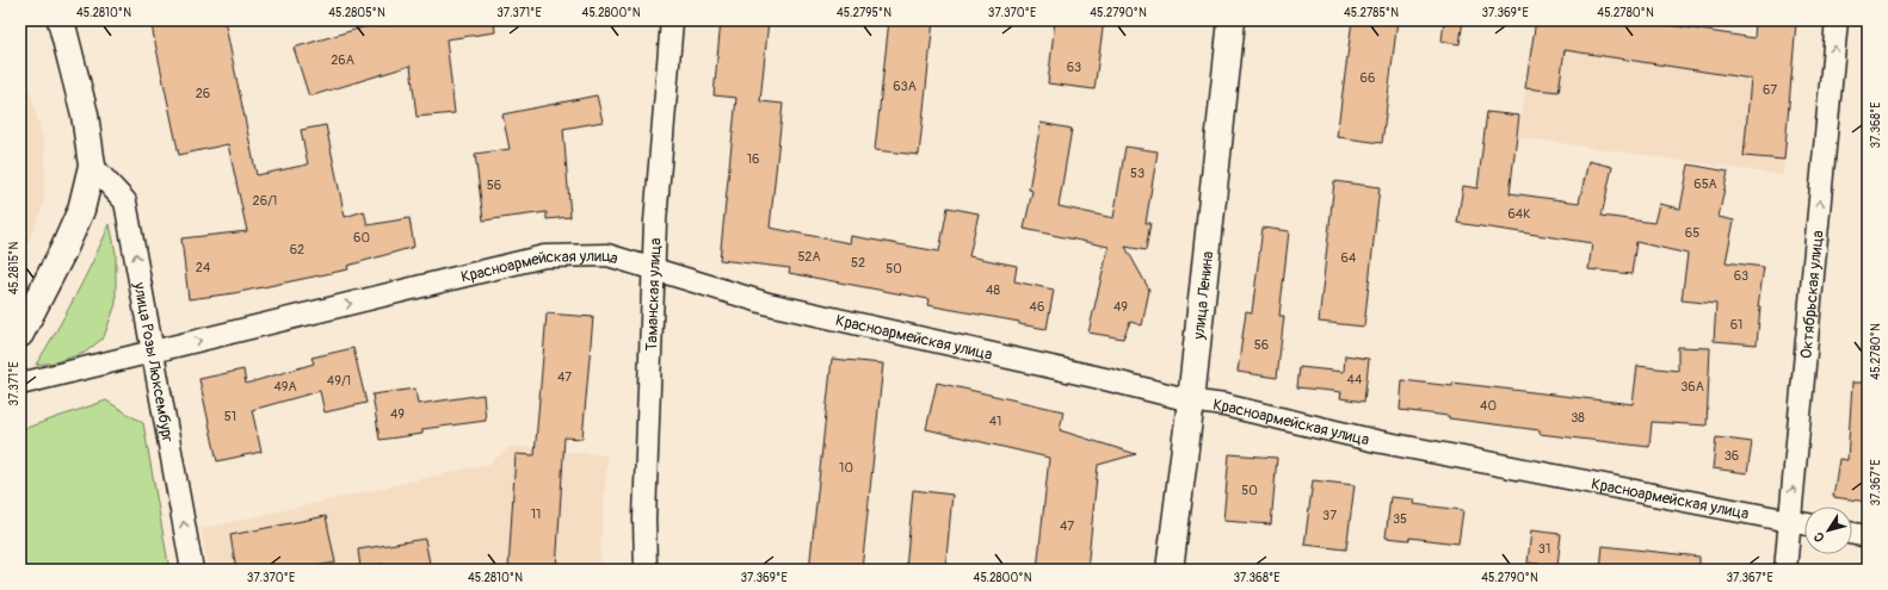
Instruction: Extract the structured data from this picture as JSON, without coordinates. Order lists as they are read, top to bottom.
{
  "streets": {
    "street": [
      "Красноармейская улица",
      "Таманская улица",
      "Октябрьская улица",
      "улица Ленина",
      "улица Розы Люксембург"
    ]
  },
  "crossings": [
    ["Красноармейская улица", "Таманская улица"],
    ["Красноармейская улица", "Октябрьская улица"],
    ["Красноармейская улица", "улица Ленина"],
    ["Красноармейская улица", "улица Розы Люксембург"]
  ],
  "one_way": ["Октябрьская улица", "улица Розы Люксембург"],
  "house_numbers": [
    "26А",
    "63",
    "66",
    "63А",
    "67",
    "26",
    "16",
    "53",
    "65А",
    "56",
    "26/1",
    "64К",
    "65",
    "60",
    "62",
    "52А",
    "64",
    "52",
    "24",
    "50",
    "63",
    "48",
    "46",
    "49",
    "61",
    "56",
    "47",
    "44",
    "49/1",
    "49А",
    "36А",
    "40",
    "49",
    "51",
    "38",
    "41",
    "36",
    "10",
    "50",
    "11",
    "37",
    "35",
    "47",
    "31"
  ],
  "north": "bottom left",
  "coordinates": [
    "45.2810°N",
    "45.2805°N",
    "37.371°E",
    "45.2800°N",
    "45.2795°N",
    "37.370°E",
    "45.2790°N",
    "45.2785°N",
    "37.369°E",
    "45.2780°N",
    "37.368°E",
    "45.2815°N",
    "37.367°E"
  ]
}
